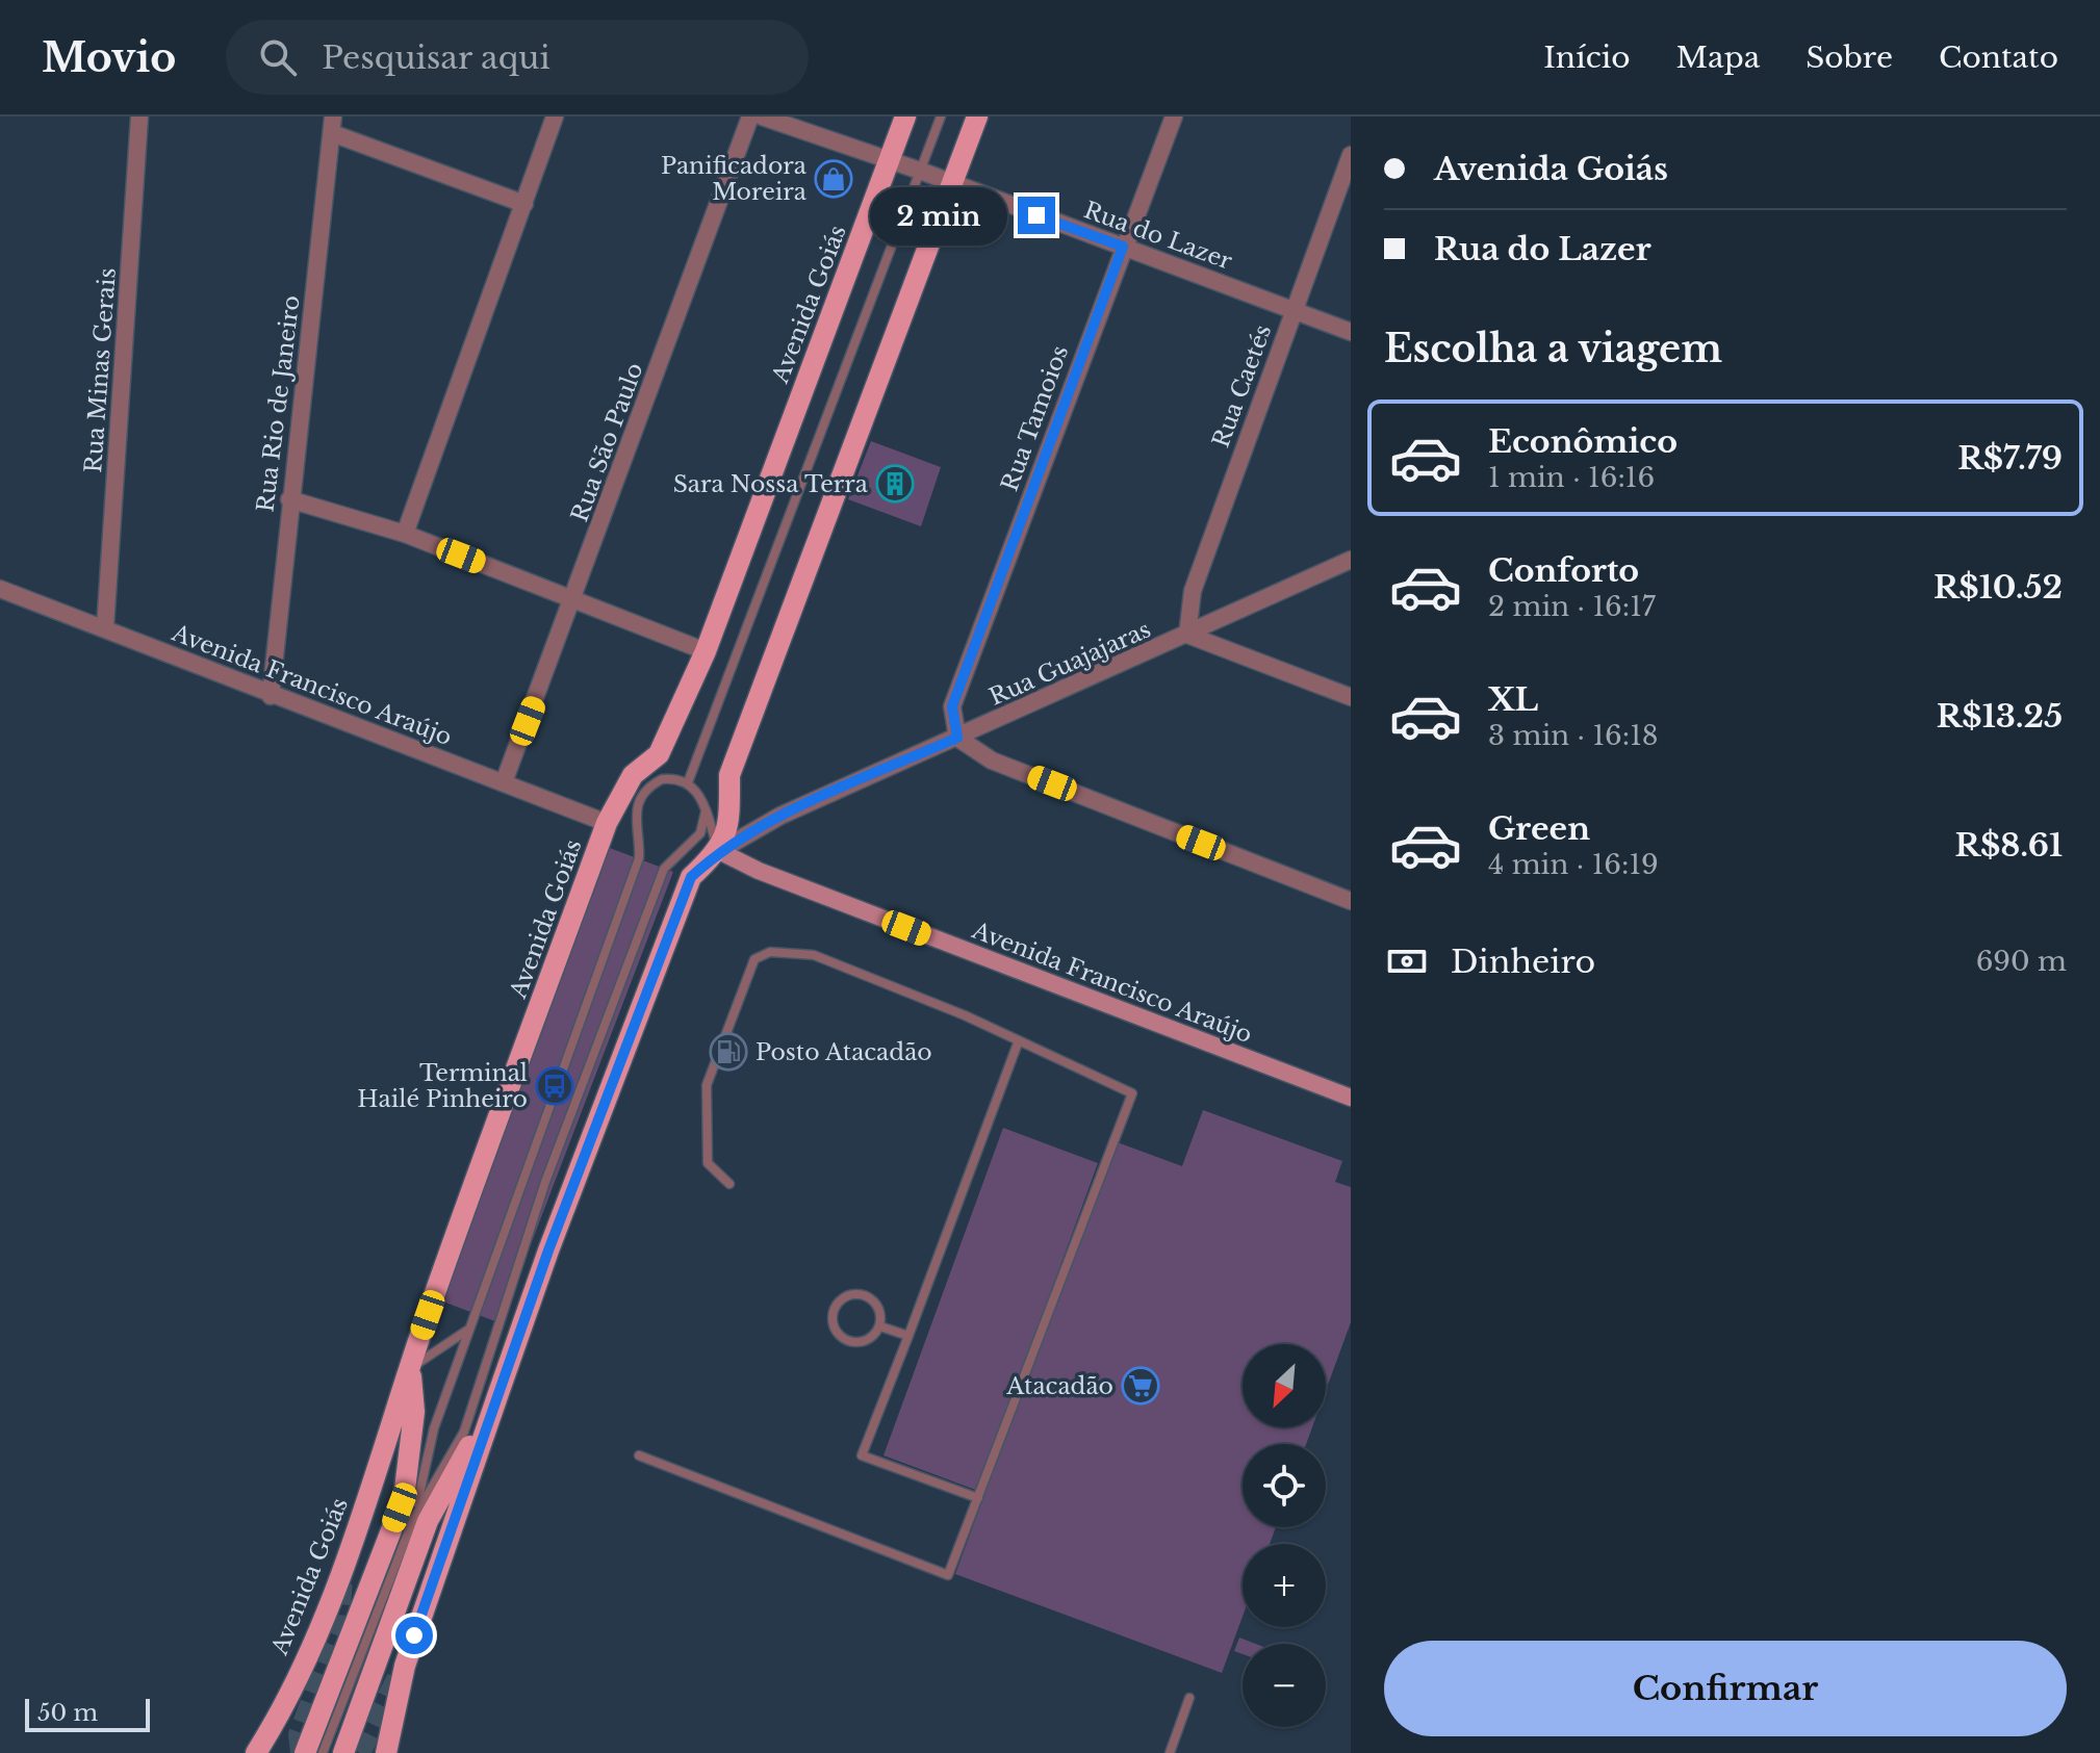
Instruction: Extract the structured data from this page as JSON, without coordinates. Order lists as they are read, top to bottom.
{
  "streets": {
    "main road": ["Avenida Goiás"],
    "street": [
      "Rua do Lazer",
      "Rua Minas Gerais",
      "Rua Caetés",
      "Rua Rio de Janeiro",
      "Rua Tamoios",
      "Rua São Paulo",
      "Rua Guajajaras",
      "Avenida Francisco Araújo"
    ]
  },
  "crossings": [
    ["Rua do Lazer", "Avenida Goiás"],
    ["Rua do Lazer", "Rua Caetés"],
    ["Rua do Lazer", "Rua Tamoios"],
    ["Avenida Goiás", "Avenida Francisco Araújo"],
    ["Rua Minas Gerais", "Avenida Francisco Araújo"],
    ["Rua Caetés", "Rua Guajajaras"],
    ["Rua Rio de Janeiro", "Avenida Francisco Araújo"],
    ["Rua Tamoios", "Rua Guajajaras"],
    ["Rua São Paulo", "Avenida Francisco Araújo"],
    ["Rua Guajajaras", "Avenida Francisco Araújo"]
  ],
  "places": {
    "shop": ["Panificadora Moreira"],
    "building": ["Sara Nossa Terra"],
    "fuel station": ["Posto Atacadão"],
    "bus stop": ["Terminal Hailé Pinheiro"],
    "supermarket": ["Atacadão"]
  },
  "scale_bar": "50 m",
  "north": "bottom left",
  "page": {
    "header": "Movio",
    "search": "Pesquisar aqui",
    "nav": [
      "Início",
      "Mapa",
      "Sobre",
      "Contato"
    ],
    "banner": ["Avenida Goiás", "Rua do Lazer"],
    "bubble": "2 min",
    "heading": "Escolha a viagem",
    "list": [
      {
        "name": "Econômico",
        "note": "1 min · 16:16",
        "value": "R$7.79"
      },
      {
        "name": "Conforto",
        "note": "2 min · 16:17",
        "value": "R$10.52"
      },
      {
        "name": "XL",
        "note": "3 min · 16:18",
        "value": "R$13.25"
      },
      {
        "name": "Green",
        "note": "4 min · 16:19",
        "value": "R$8.61"
      }
    ],
    "pay": ["Dinheiro", "690 m"],
    "map_buttons": ["+", "−"],
    "buttons": "Confirmar",
    "scale": "50 m"
  }
}
